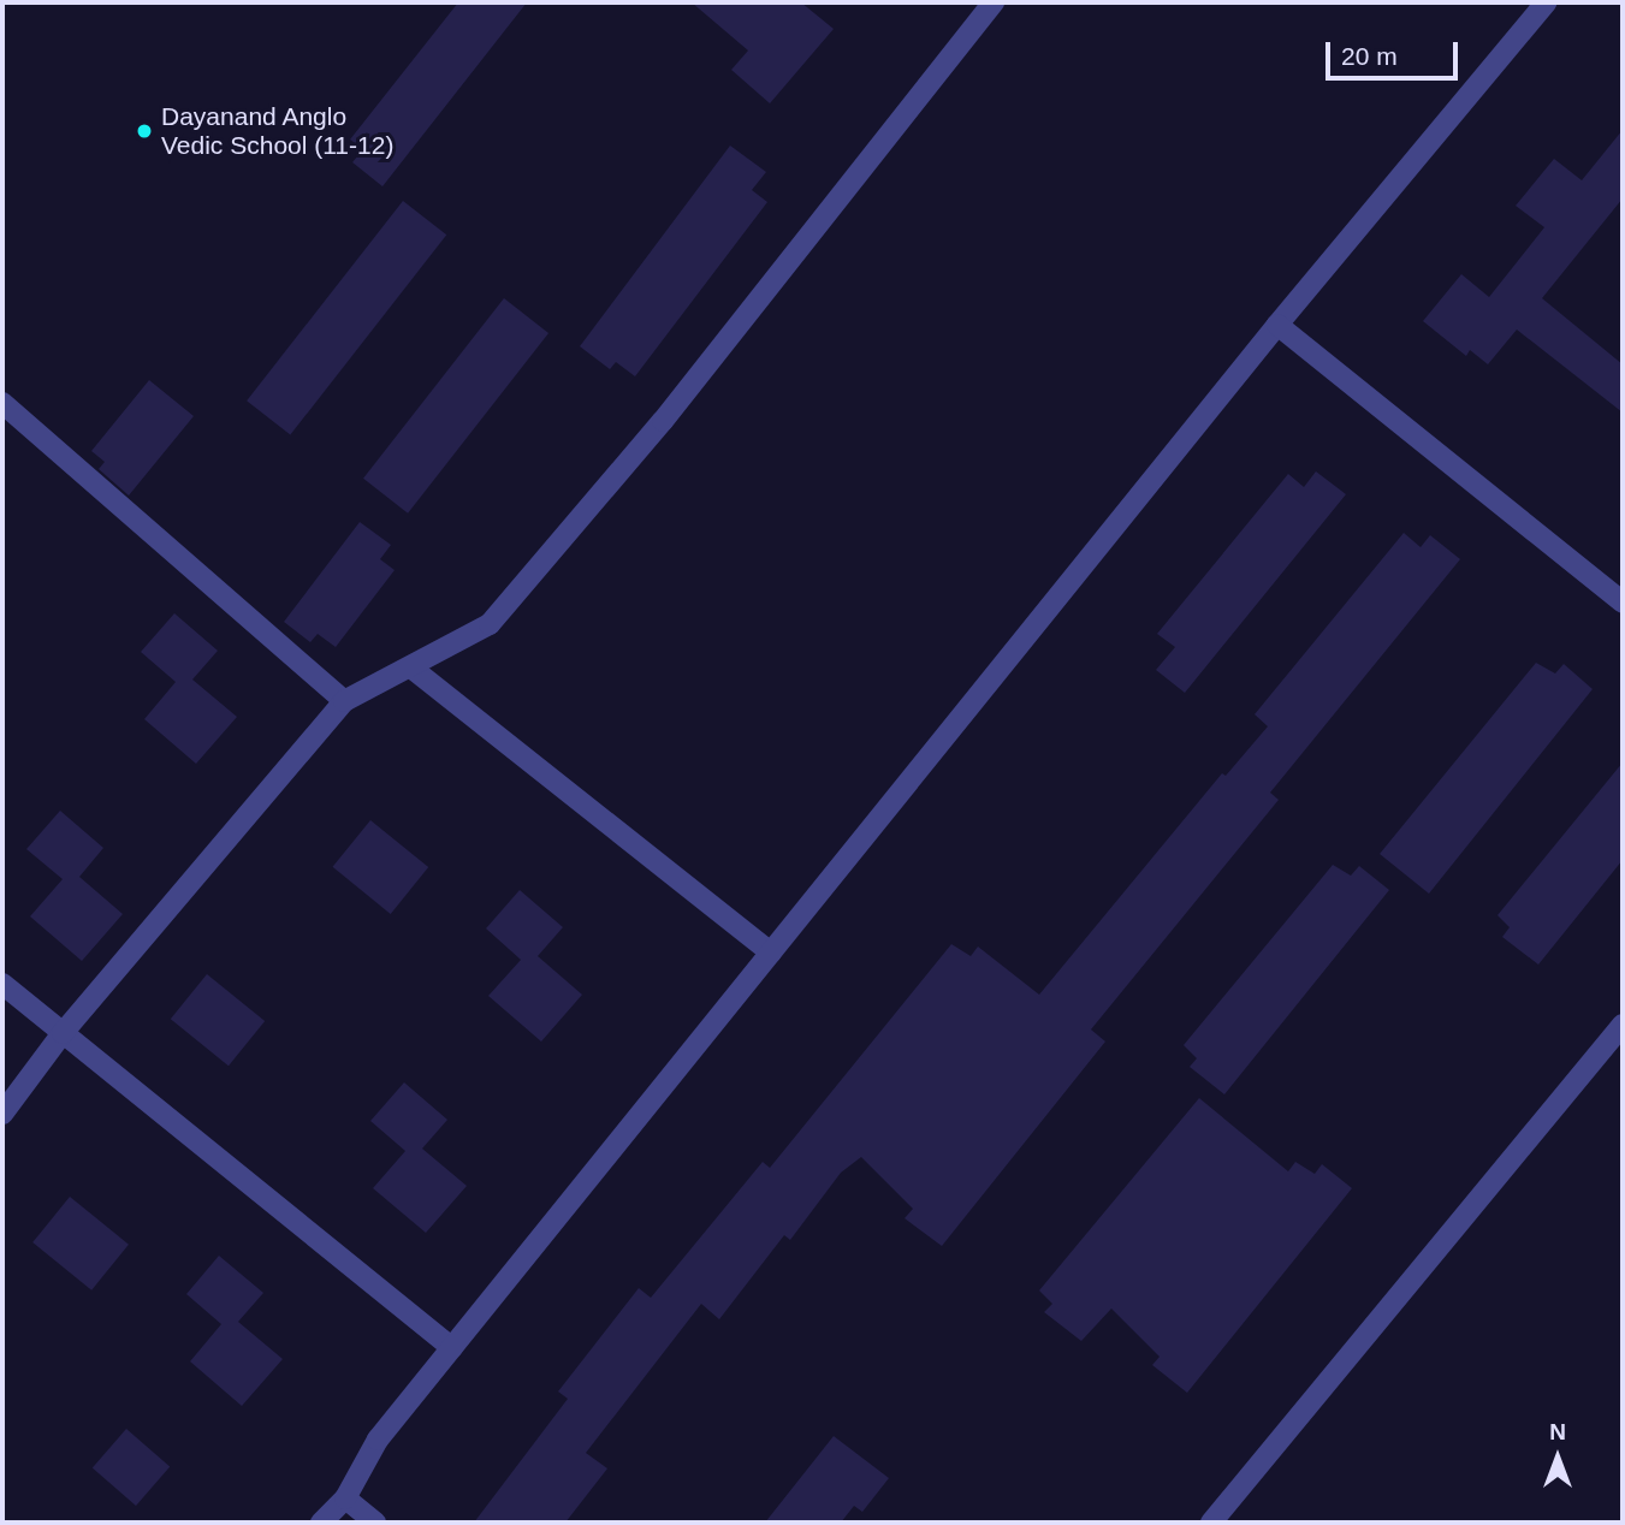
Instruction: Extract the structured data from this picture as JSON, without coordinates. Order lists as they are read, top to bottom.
{
  "places": ["Dayanand Anglo Vedic School (11-12)"],
  "scale_bar": "20 m",
  "north": "top"
}
